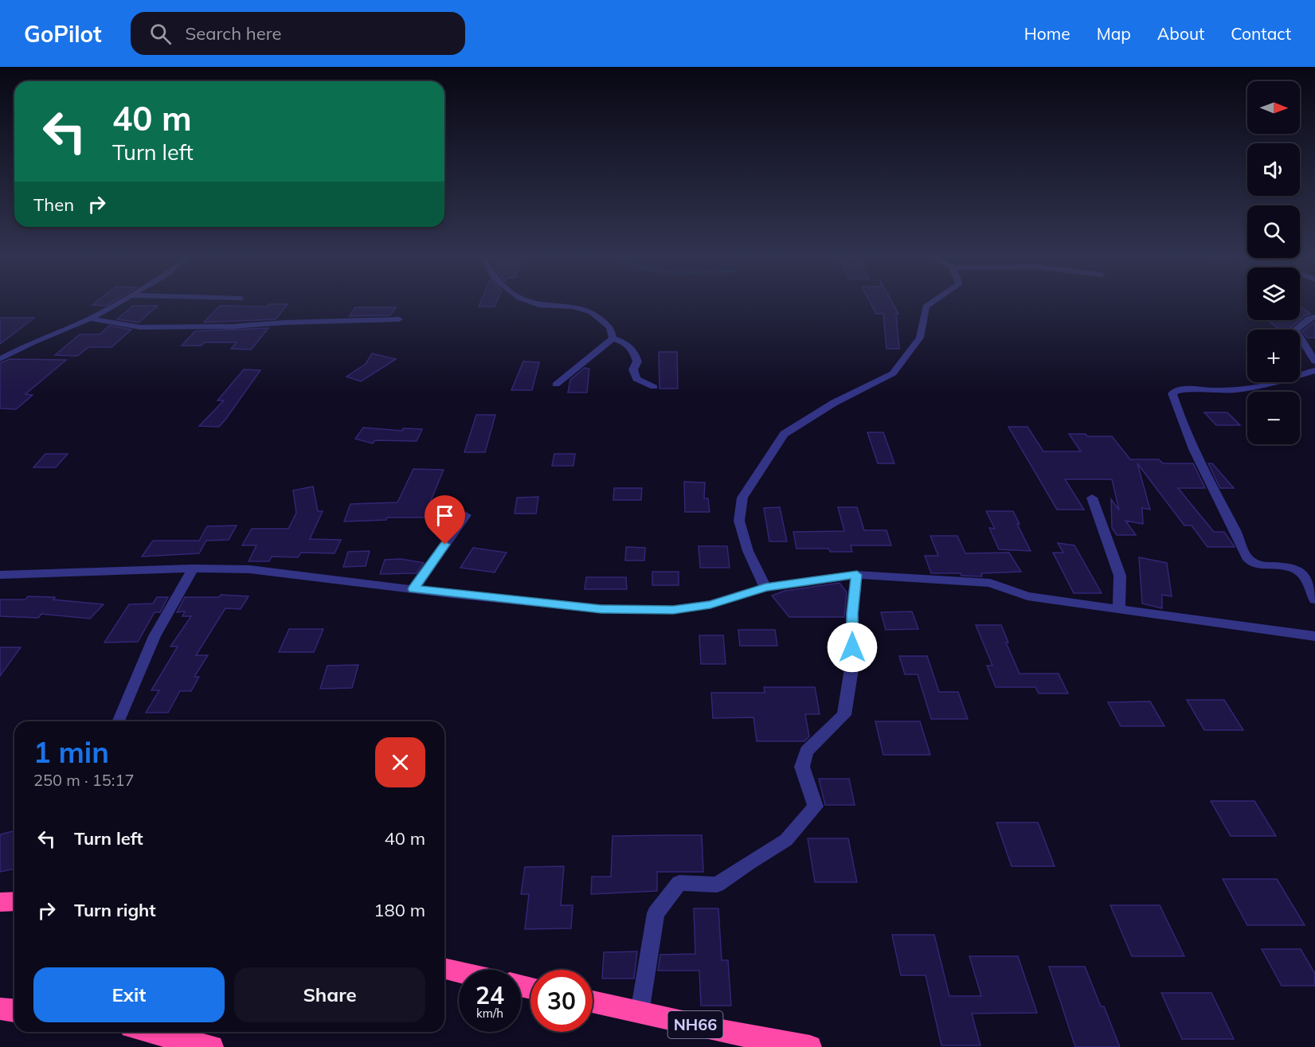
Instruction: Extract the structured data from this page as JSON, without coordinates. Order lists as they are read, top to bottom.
{
  "streets": {
    "highway": ["NH66"]
  },
  "north": "right",
  "page": {
    "header": "GoPilot",
    "search": "Search here",
    "nav": [
      "Home",
      "Map",
      "About",
      "Contact"
    ],
    "map_buttons": ["+", "−"],
    "turn": ["40 m", "Turn left"],
    "then": "Then",
    "heading": ["1 min", "250 m · 15:17"],
    "list": [
      {
        "name": "Turn left",
        "value": "40 m"
      },
      {
        "name": "Turn right",
        "value": "180 m"
      }
    ],
    "buttons": ["Exit", "Share"],
    "speed": "24 km/h",
    "limit": "30"
  }
}
